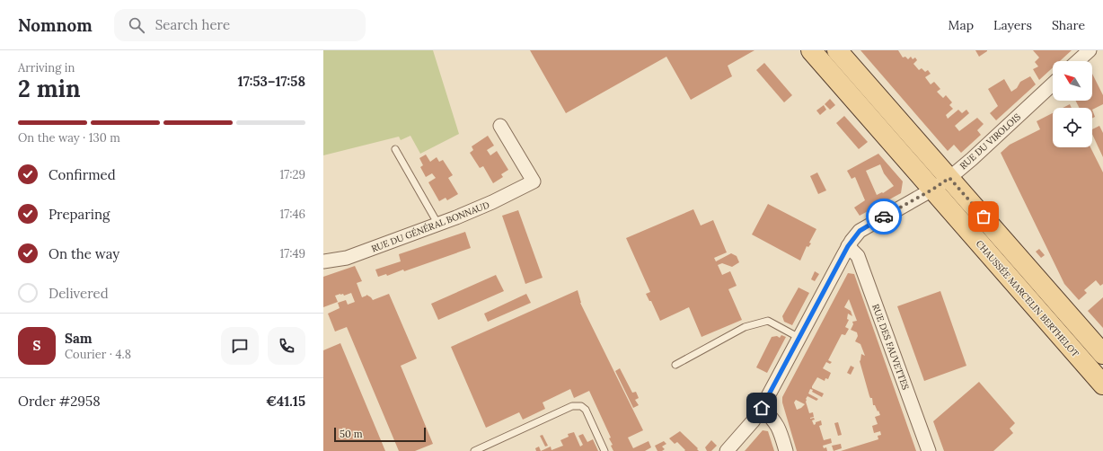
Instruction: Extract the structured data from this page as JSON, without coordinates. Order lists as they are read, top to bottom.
{
  "streets": {
    "main road": ["CHAUSSÉE MARCELIN BERTHELOT"],
    "street": ["RUE DU VIROLOIS", "RUE DU GÉNÉRAL BONNAUD", "RUE DES FAUVETTES"]
  },
  "crossings": [
    ["RUE DU VIROLOIS", "CHAUSSÉE MARCELIN BERTHELOT"],
    ["RUE DU VIROLOIS", "RUE DES FAUVETTES"]
  ],
  "scale_bar": "50 m",
  "north": "top left",
  "page": {
    "header": "Nomnom",
    "search": "Search here",
    "nav": ["Map", "Layers", "Share"],
    "heading": ["2 min", "Arriving in", "17:53–17:58"],
    "panel": [
      "Sam",
      "Courier · 4.8",
      "Order #2958",
      "€41.15"
    ],
    "bar": "On the way · 130 m",
    "list": [
      ["Confirmed", "17:29"],
      ["Preparing", "17:46"],
      ["On the way", "17:49"],
      "Delivered"
    ],
    "round": "S",
    "scale": "50 m"
  }
}
